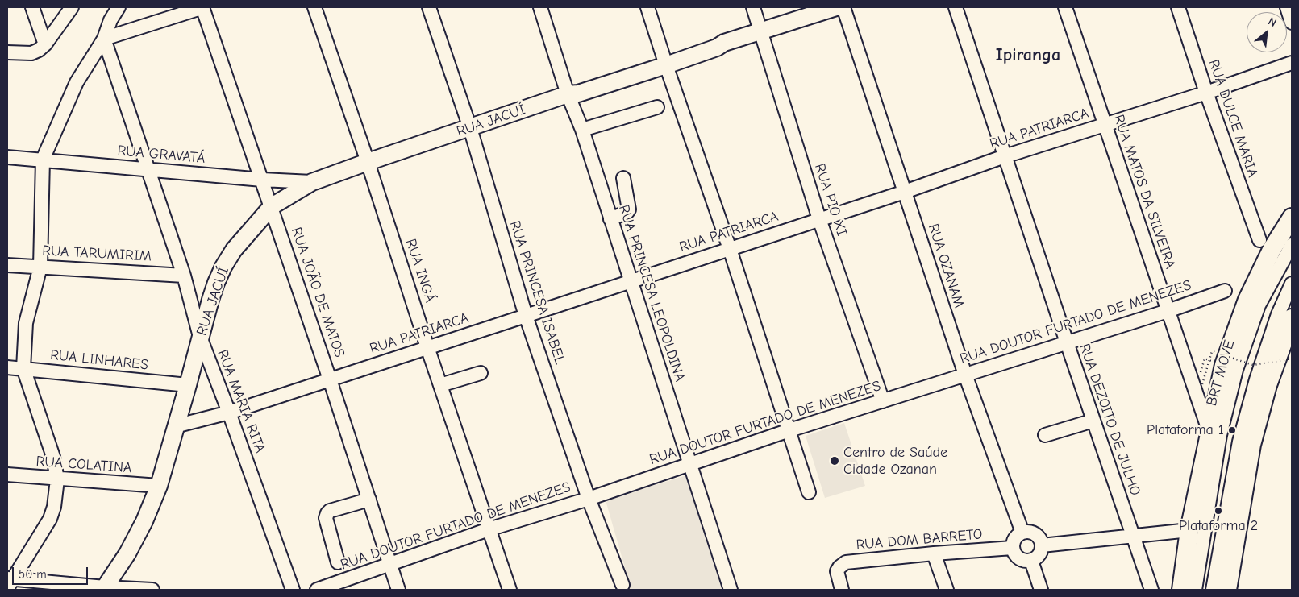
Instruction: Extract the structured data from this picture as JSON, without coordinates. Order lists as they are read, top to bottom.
{
  "streets": {
    "main road": ["RUA JACUÍ"],
    "street": [
      "RUA DULCE MARIA",
      "RUA PATRIARCA",
      "RUA GRAVATÁ",
      "RUA MATOS DA SILVEIRA",
      "RUA PIO XI",
      "RUA TARUMIRIM",
      "RUA OZANAM",
      "RUA INGÁ",
      "RUA JOÃO DE MATOS",
      "RUA PRINCESA ISABEL",
      "RUA PRINCESA LEOPOLDINA",
      "RUA DOUTOR FURTADO DE MENEZES",
      "RUA LINHARES",
      "BRT MOVE",
      "RUA MARIA RITA",
      "RUA DEZOITO DE JULHO",
      "RUA COLATINA",
      "RUA DOM BARRETO"
    ]
  },
  "crossings": [
    ["RUA DULCE MARIA", "RUA PATRIARCA"],
    ["RUA JACUÍ", "RUA PATRIARCA"],
    ["RUA JACUÍ", "RUA GRAVATÁ"],
    ["RUA JACUÍ", "RUA PIO XI"],
    ["RUA JACUÍ", "RUA INGÁ"],
    ["RUA JACUÍ", "RUA JOÃO DE MATOS"],
    ["RUA JACUÍ", "RUA PRINCESA ISABEL"],
    ["RUA JACUÍ", "RUA PRINCESA LEOPOLDINA"],
    ["RUA JACUÍ", "RUA LINHARES"],
    ["RUA JACUÍ", "RUA MARIA RITA"],
    ["RUA JACUÍ", "RUA COLATINA"],
    ["RUA PATRIARCA", "RUA MATOS DA SILVEIRA"],
    ["RUA PATRIARCA", "RUA PIO XI"],
    ["RUA PATRIARCA", "RUA OZANAM"],
    ["RUA PATRIARCA", "RUA INGÁ"],
    ["RUA PATRIARCA", "RUA JOÃO DE MATOS"],
    ["RUA PATRIARCA", "RUA PRINCESA ISABEL"],
    ["RUA PATRIARCA", "RUA PRINCESA LEOPOLDINA"],
    ["RUA PATRIARCA", "RUA MARIA RITA"],
    ["RUA PATRIARCA", "RUA DEZOITO DE JULHO"],
    ["RUA GRAVATÁ", "RUA JOÃO DE MATOS"],
    ["RUA GRAVATÁ", "RUA MARIA RITA"],
    ["RUA MATOS DA SILVEIRA", "RUA DOUTOR FURTADO DE MENEZES"],
    ["RUA PIO XI", "RUA DOUTOR FURTADO DE MENEZES"],
    ["RUA TARUMIRIM", "RUA MARIA RITA"],
    ["RUA OZANAM", "RUA DOUTOR FURTADO DE MENEZES"],
    ["RUA OZANAM", "RUA DOM BARRETO"],
    ["RUA INGÁ", "RUA DOUTOR FURTADO DE MENEZES"],
    ["RUA JOÃO DE MATOS", "RUA DOUTOR FURTADO DE MENEZES"],
    ["RUA PRINCESA ISABEL", "RUA DOUTOR FURTADO DE MENEZES"],
    ["RUA PRINCESA LEOPOLDINA", "RUA DOUTOR FURTADO DE MENEZES"],
    ["RUA DOUTOR FURTADO DE MENEZES", "RUA DEZOITO DE JULHO"]
  ],
  "districts": ["Ipiranga"],
  "places": ["Plataforma 1", "Centro de Saúde Cidade Ozanan", "Plataforma 2"],
  "scale_bar": "50 m",
  "north": "top right"
}
